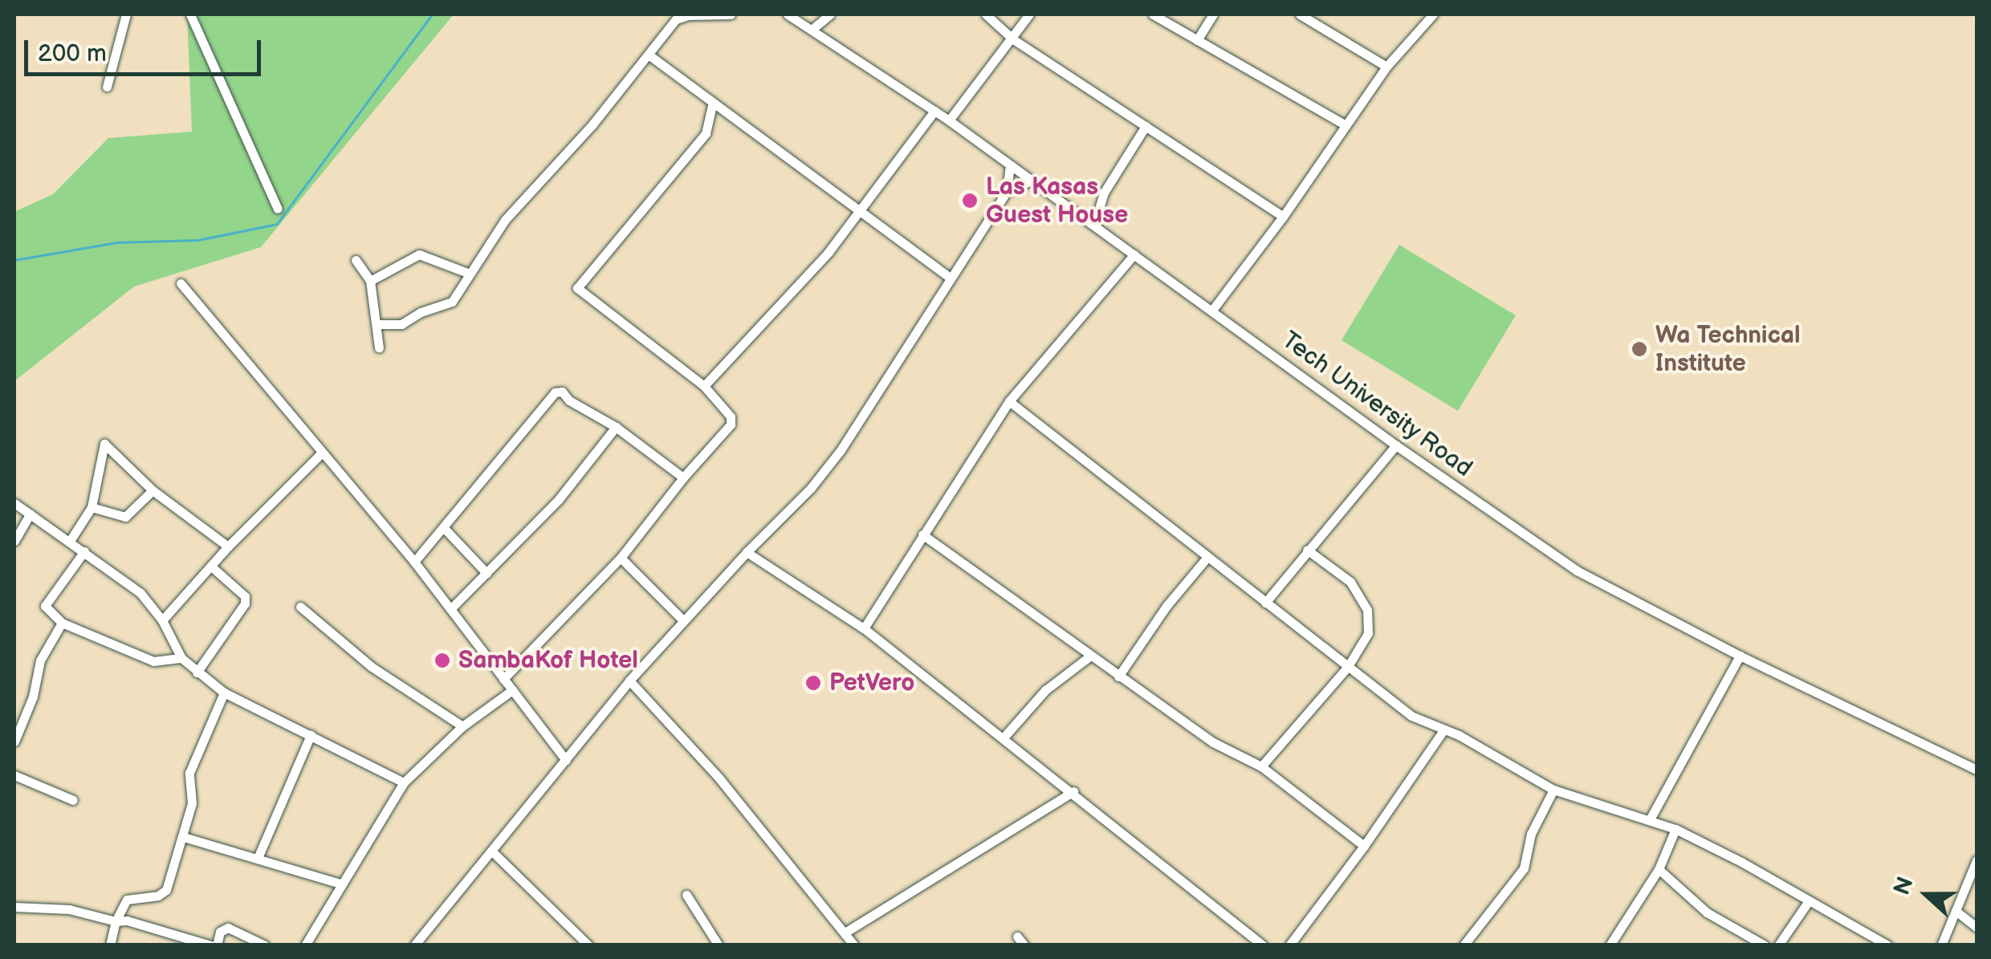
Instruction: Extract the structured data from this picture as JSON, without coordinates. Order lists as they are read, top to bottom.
{
  "streets": {
    "street": ["Tech University Road"]
  },
  "places": [
    "Las Kasas Guest House",
    "Wa Technical Institute",
    "SambaKof Hotel",
    "PetVero"
  ],
  "scale_bar": "200 m",
  "north": "left"
}
